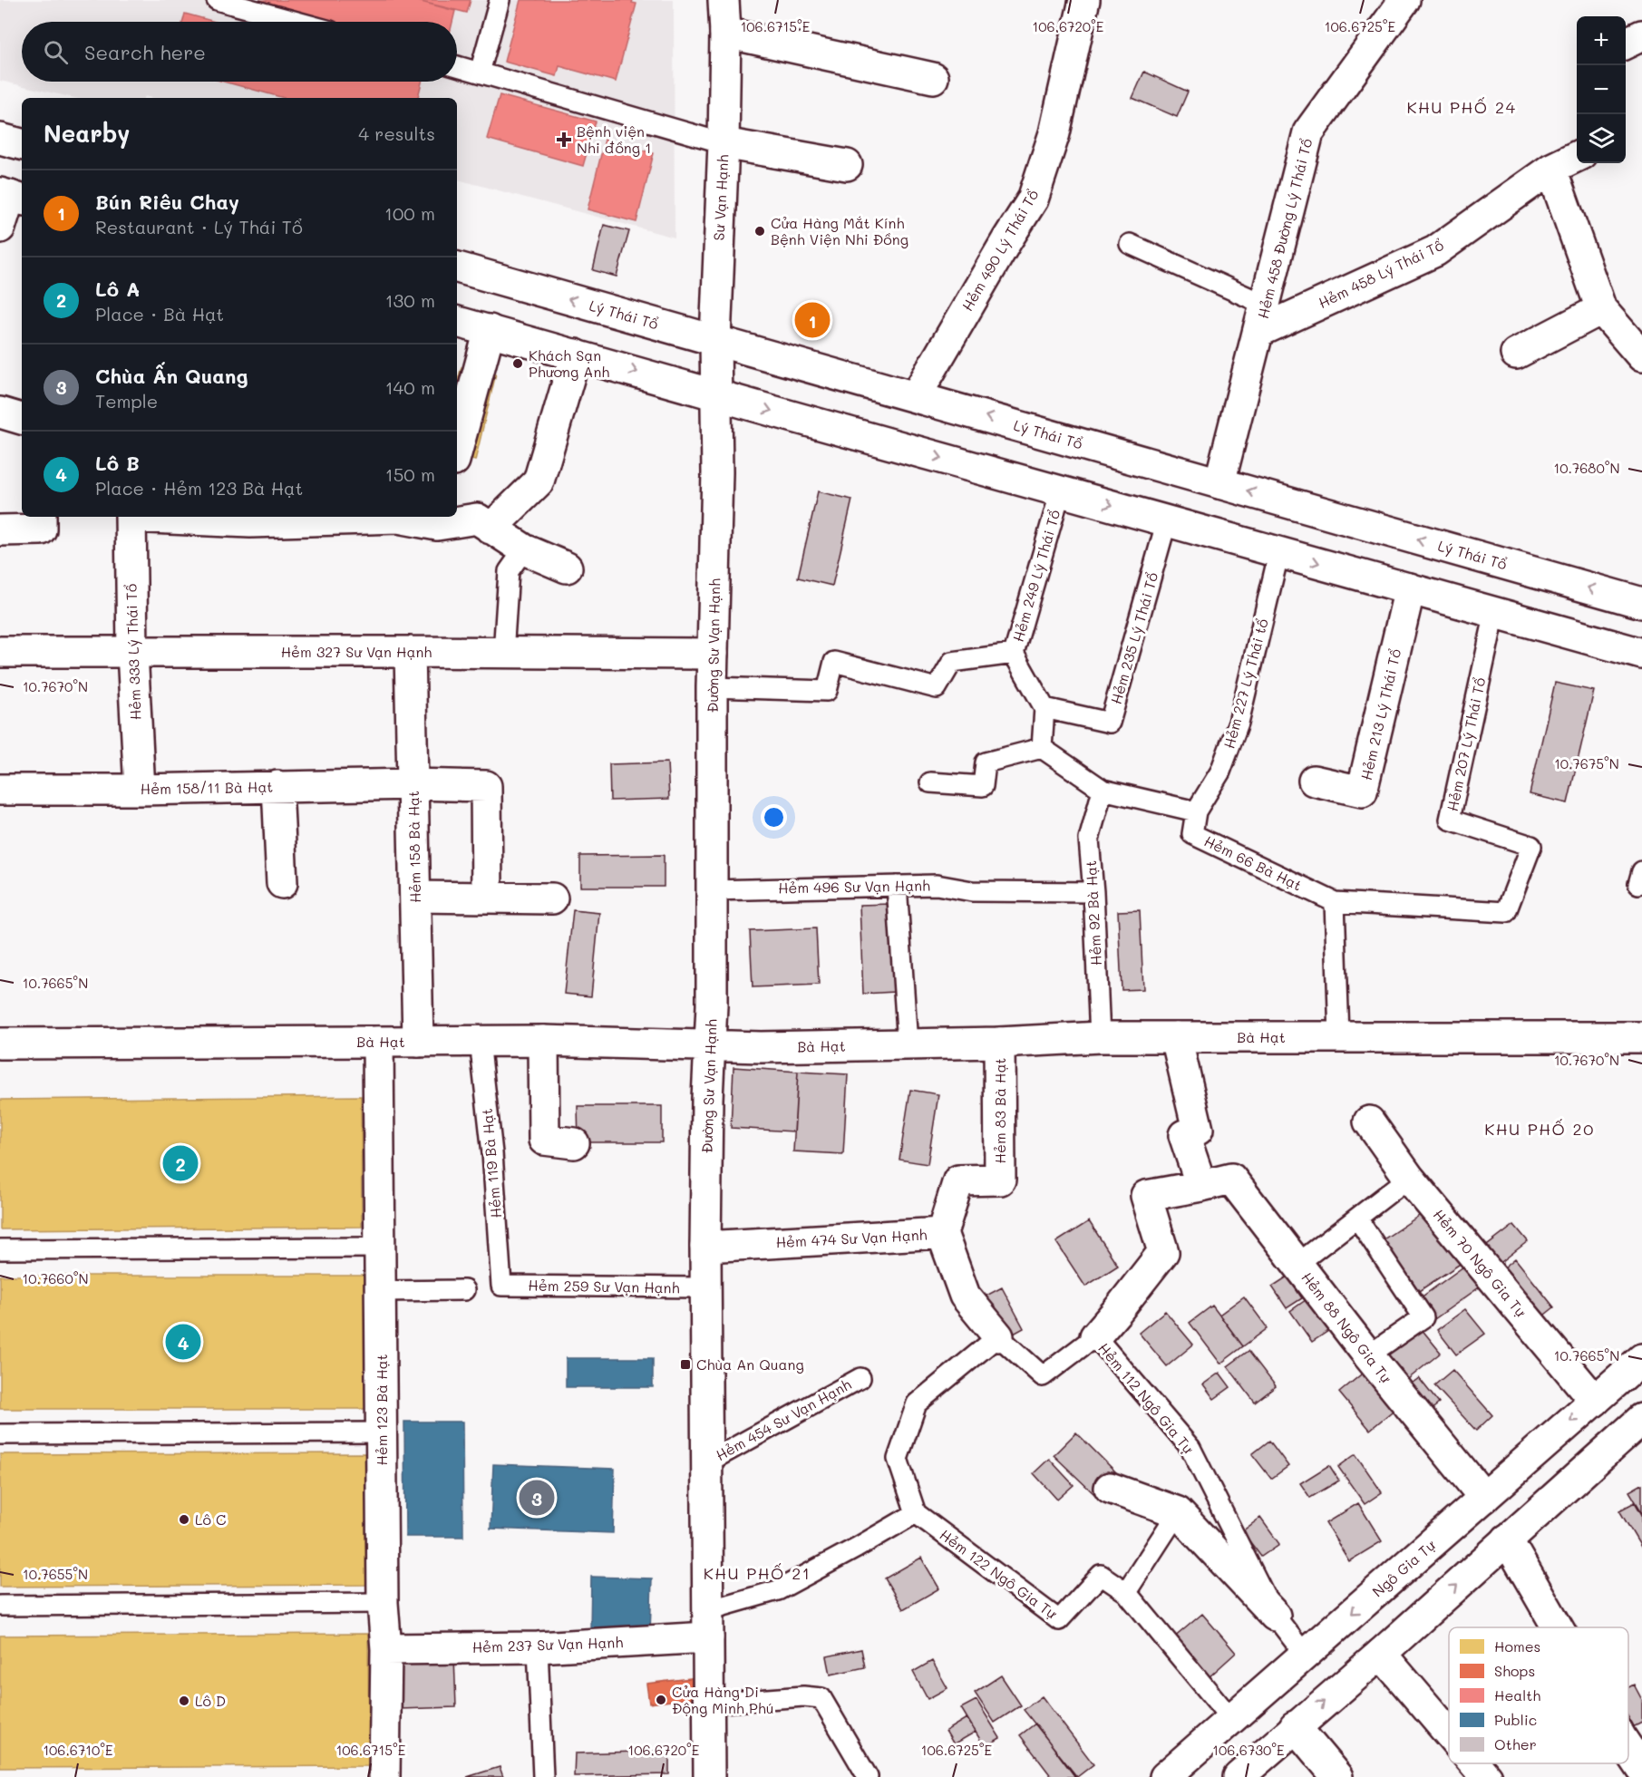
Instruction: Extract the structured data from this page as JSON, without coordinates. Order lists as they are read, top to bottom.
{
  "streets": {
    "street": [
      "Sư Vạn Hạnh",
      "Hẻm 458 Đường Lý Thái Tổ",
      "Hẻm 490 Lý Thái Tổ",
      "Hẻm 458 Lý Thái Tổ",
      "Lý Thái Tổ",
      "Đường Sư Vạn Hạnh",
      "Hẻm 333 Lý Thái Tổ",
      "Hẻm 327 Sư Vạn Hạnh",
      "Hẻm 213 Lý Thái Tổ",
      "Hẻm 158/11 Bà Hạt",
      "Hẻm 158 Bà Hạt",
      "Bà Hạt",
      "Hẻm 83 Bà Hạt",
      "Hẻm 474 Sư Vạn Hạnh",
      "Hẻm 70 Ngô Gia Tự",
      "Hẻm 88 Ngô Gia Tự",
      "Hẻm 123 Bà Hạt",
      "Ngô Gia Tự",
      "Hẻm 237 Sư Vạn Hạnh"
    ],
    "lane": [
      "Hẻm 249 Lý Thái Tổ",
      "Hẻm 235 Lý Thái Tổ",
      "Hẻm 227 Lý Thái tổ",
      "Hẻm 207 Lý Thái Tổ",
      "Hẻm 66 Bà Hạt",
      "Hẻm 496 Sư Vạn Hạnh",
      "Hẻm 92 Bà Hạt",
      "Hẻm 119 Bà Hạt",
      "Hẻm 259 Sư Vạn Hạnh",
      "Hẻm 112 Ngô Gia Tự",
      "Hẻm 454 Sư Vạn Hạnh",
      "Hẻm 122 Ngô Gia Tự"
    ]
  },
  "crossings": [
    ["Sư Vạn Hạnh", "Lý Thái Tổ"],
    ["Sư Vạn Hạnh", "Đường Sư Vạn Hạnh"],
    ["Hẻm 458 Đường Lý Thái Tổ", "Hẻm 458 Lý Thái Tổ"],
    ["Hẻm 458 Đường Lý Thái Tổ", "Lý Thái Tổ"],
    ["Hẻm 490 Lý Thái Tổ", "Lý Thái Tổ"],
    ["Hẻm 249 Lý Thái Tổ", "Hẻm 235 Lý Thái Tổ"],
    ["Đường Sư Vạn Hạnh", "Hẻm 327 Sư Vạn Hạnh"],
    ["Đường Sư Vạn Hạnh", "Hẻm 496 Sư Vạn Hạnh"],
    ["Đường Sư Vạn Hạnh", "Bà Hạt"],
    ["Đường Sư Vạn Hạnh", "Hẻm 474 Sư Vạn Hạnh"],
    ["Đường Sư Vạn Hạnh", "Hẻm 259 Sư Vạn Hạnh"],
    ["Đường Sư Vạn Hạnh", "Hẻm 454 Sư Vạn Hạnh"],
    ["Đường Sư Vạn Hạnh", "Hẻm 237 Sư Vạn Hạnh"],
    ["Hẻm 333 Lý Thái Tổ", "Hẻm 327 Sư Vạn Hạnh"],
    ["Hẻm 333 Lý Thái Tổ", "Hẻm 158/11 Bà Hạt"],
    ["Hẻm 327 Sư Vạn Hạnh", "Hẻm 158 Bà Hạt"],
    ["Hẻm 227 Lý Thái tổ", "Hẻm 66 Bà Hạt"],
    ["Hẻm 207 Lý Thái Tổ", "Hẻm 66 Bà Hạt"],
    ["Hẻm 158/11 Bà Hạt", "Hẻm 158 Bà Hạt"],
    ["Hẻm 158 Bà Hạt", "Bà Hạt"],
    ["Hẻm 496 Sư Vạn Hạnh", "Hẻm 92 Bà Hạt"],
    ["Hẻm 92 Bà Hạt", "Bà Hạt"],
    ["Bà Hạt", "Hẻm 83 Bà Hạt"],
    ["Bà Hạt", "Hẻm 119 Bà Hạt"],
    ["Bà Hạt", "Hẻm 123 Bà Hạt"],
    ["Hẻm 83 Bà Hạt", "Hẻm 474 Sư Vạn Hạnh"],
    ["Hẻm 119 Bà Hạt", "Hẻm 259 Sư Vạn Hạnh"],
    ["Hẻm 474 Sư Vạn Hạnh", "Hẻm 112 Ngô Gia Tự"],
    ["Hẻm 70 Ngô Gia Tự", "Ngô Gia Tự"],
    ["Hẻm 88 Ngô Gia Tự", "Ngô Gia Tự"],
    ["Hẻm 112 Ngô Gia Tự", "Ngô Gia Tự"],
    ["Hẻm 123 Bà Hạt", "Hẻm 237 Sư Vạn Hạnh"],
    ["Ngô Gia Tự", "Hẻm 122 Ngô Gia Tự"]
  ],
  "districts": ["KHU PHỐ 24", "KHU PHỐ 20", "KHU PHỐ 21"],
  "places": {
    "health": ["Bệnh viện Nhi đồng 1"],
    "other": [
      "Cửa Hàng Mắt Kính Bệnh Viện Nhi Đồng",
      "Khách Sạn Phương Anh",
      "Lô C",
      "Cửa Hàng Di Động Minh Phú",
      "Lô D"
    ],
    "transit": ["Chùa An Quang"]
  },
  "legend": [
    "Homes",
    "Shops",
    "Health",
    "Public",
    "Other"
  ],
  "page": {
    "map_buttons": ["+", "−"],
    "search": "Search here",
    "heading": ["Nearby", "4 results"],
    "list": [
      {
        "mark": "1",
        "name": "Bún Riêu Chay",
        "note": "Restaurant · Lý Thái Tổ",
        "value": "100 m"
      },
      {
        "mark": "2",
        "name": "Lô A",
        "note": "Place · Bà Hạt",
        "value": "130 m"
      },
      {
        "mark": "3",
        "name": "Chùa Ấn Quang",
        "note": "Temple",
        "value": "140 m"
      },
      {
        "mark": "4",
        "name": "Lô B",
        "note": "Place · Hẻm 123 Bà Hạt",
        "value": "150 m"
      }
    ],
    "pins": [
      "1",
      "2",
      "4",
      "3"
    ]
  },
  "coordinates": [
    "106.6715°E",
    "106.6720°E",
    "106.6725°E",
    "10.7680°N",
    "10.7670°N",
    "10.7675°N",
    "10.7665°N",
    "10.7660°N",
    "10.7655°N",
    "106.6710°E",
    "106.6730°E"
  ]
}
